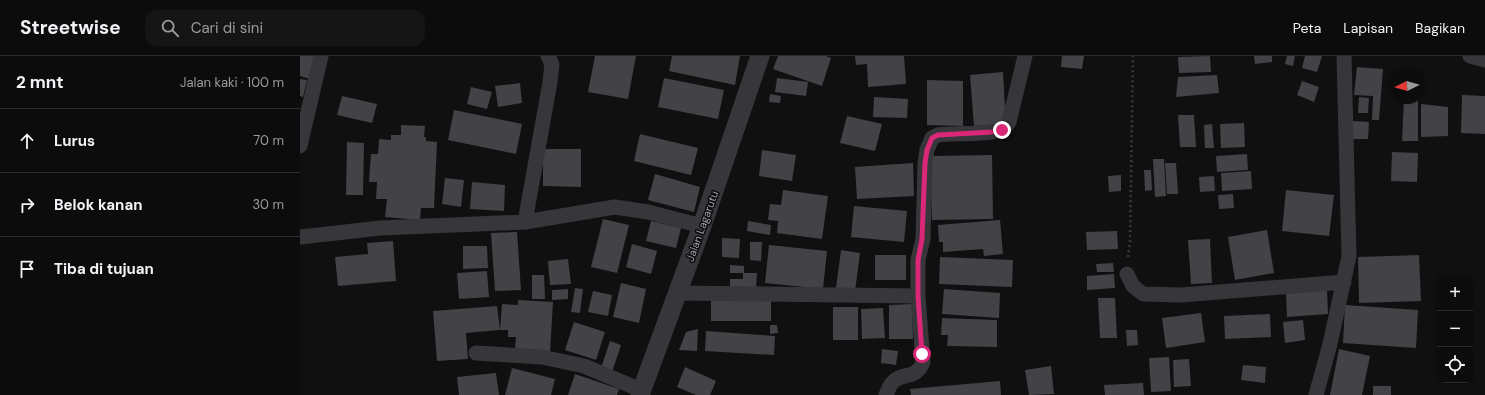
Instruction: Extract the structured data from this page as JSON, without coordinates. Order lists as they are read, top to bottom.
{
  "streets": {
    "street": ["Jalan Lagarutu"]
  },
  "north": "left",
  "page": {
    "header": "Streetwise",
    "search": "Cari di sini",
    "nav": ["Peta", "Lapisan", "Bagikan"],
    "heading": ["2 mnt", "Jalan kaki · 100 m"],
    "list": [
      ["Lurus", "70 m"],
      ["Belok kanan", "30 m"],
      "Tiba di tujuan"
    ],
    "map_buttons": ["+", "−"]
  }
}
